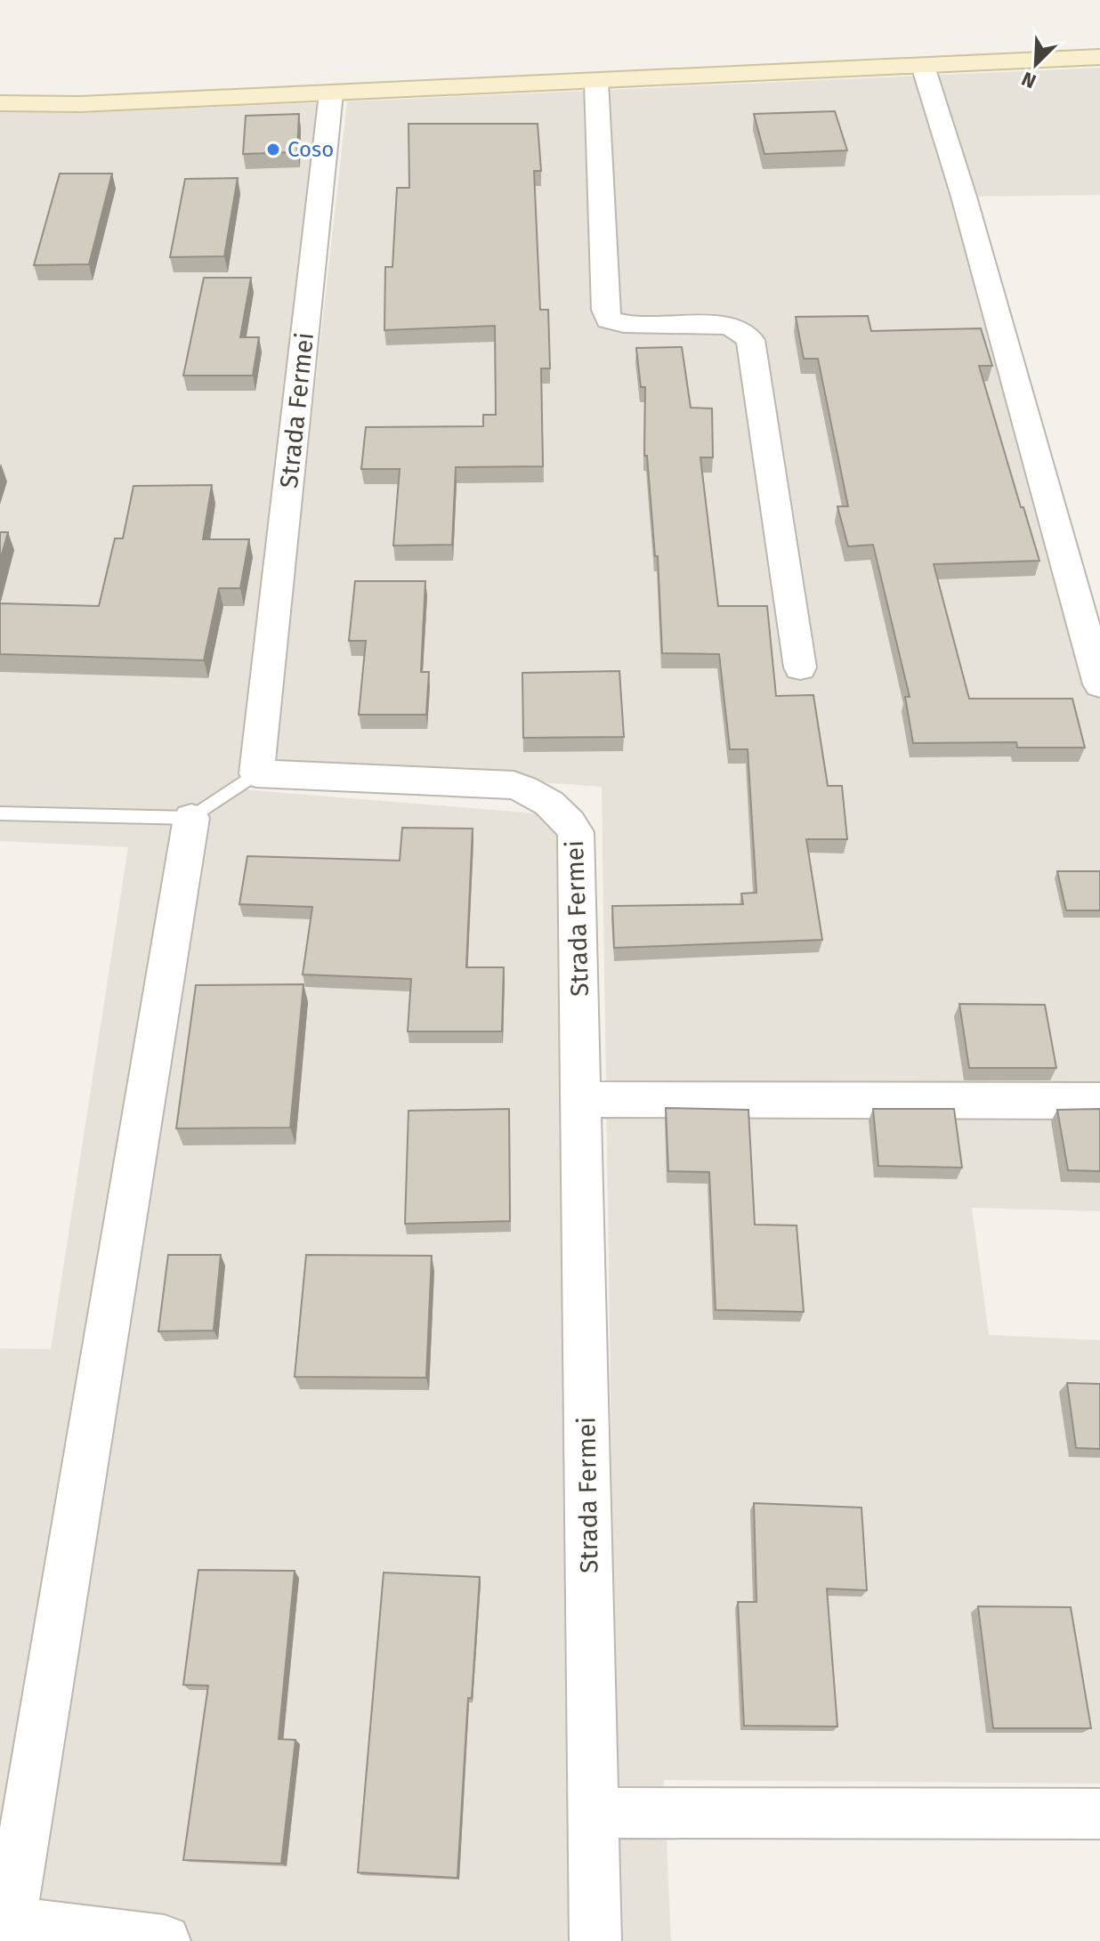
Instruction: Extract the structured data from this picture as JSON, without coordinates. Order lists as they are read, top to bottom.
{
  "streets": {
    "street": ["Strada Fermei"]
  },
  "places": ["Coso"],
  "north": "bottom left"
}
